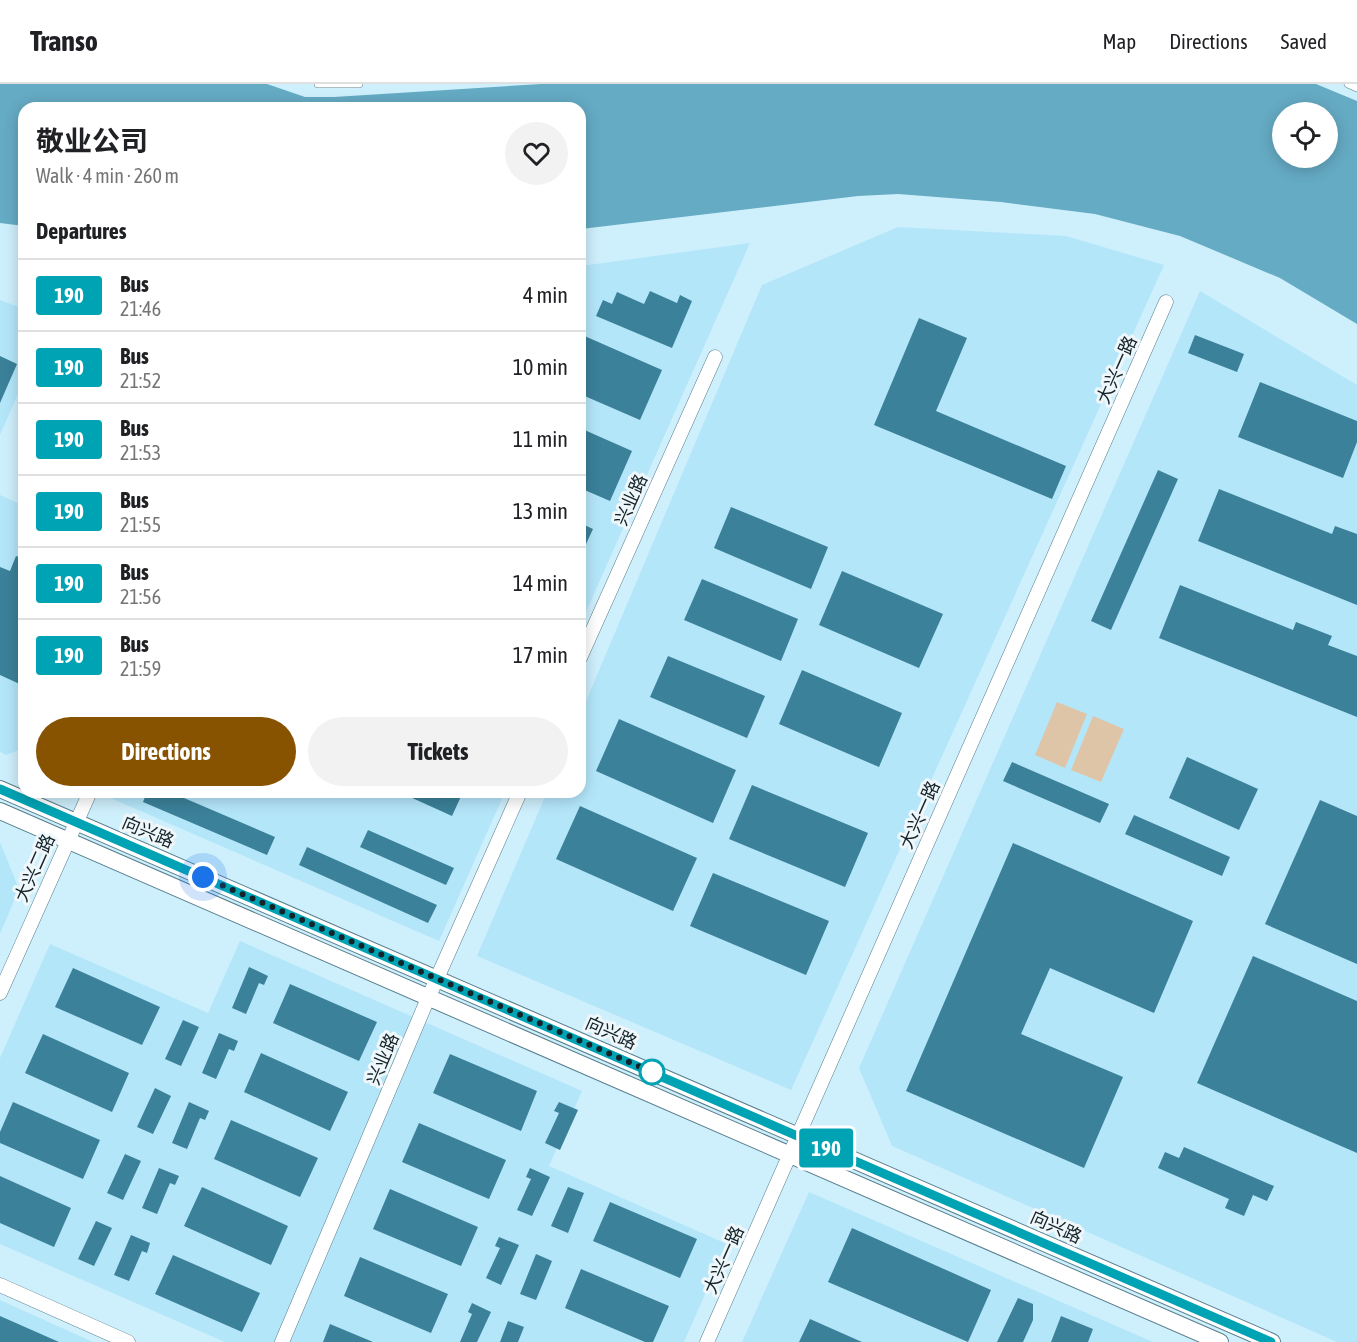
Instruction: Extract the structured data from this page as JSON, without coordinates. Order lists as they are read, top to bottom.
{
  "streets": {
    "street": [
      "大兴一路",
      "兴业路",
      "向兴路",
      "大兴二路"
    ]
  },
  "crossings": [
    ["大兴一路", "向兴路"],
    ["兴业路", "向兴路"],
    ["向兴路", "大兴二路"]
  ],
  "lines": ["bus line 190"],
  "page": {
    "header": "Transo",
    "nav": ["Map", "Directions", "Saved"],
    "on_map": "190",
    "heading": [
      ["敬业公司", "Walk · 4 min · 260 m"],
      "Departures"
    ],
    "list": [
      {
        "mark": "190",
        "name": "Bus",
        "note": "21:46",
        "value": "4 min"
      },
      {
        "mark": "190",
        "name": "Bus",
        "note": "21:52",
        "value": "10 min"
      },
      {
        "mark": "190",
        "name": "Bus",
        "note": "21:53",
        "value": "11 min"
      },
      {
        "mark": "190",
        "name": "Bus",
        "note": "21:55",
        "value": "13 min"
      },
      {
        "mark": "190",
        "name": "Bus",
        "note": "21:56",
        "value": "14 min"
      },
      {
        "mark": "190",
        "name": "Bus",
        "note": "21:59",
        "value": "17 min"
      }
    ],
    "buttons": ["Directions", "Tickets"]
  }
}
